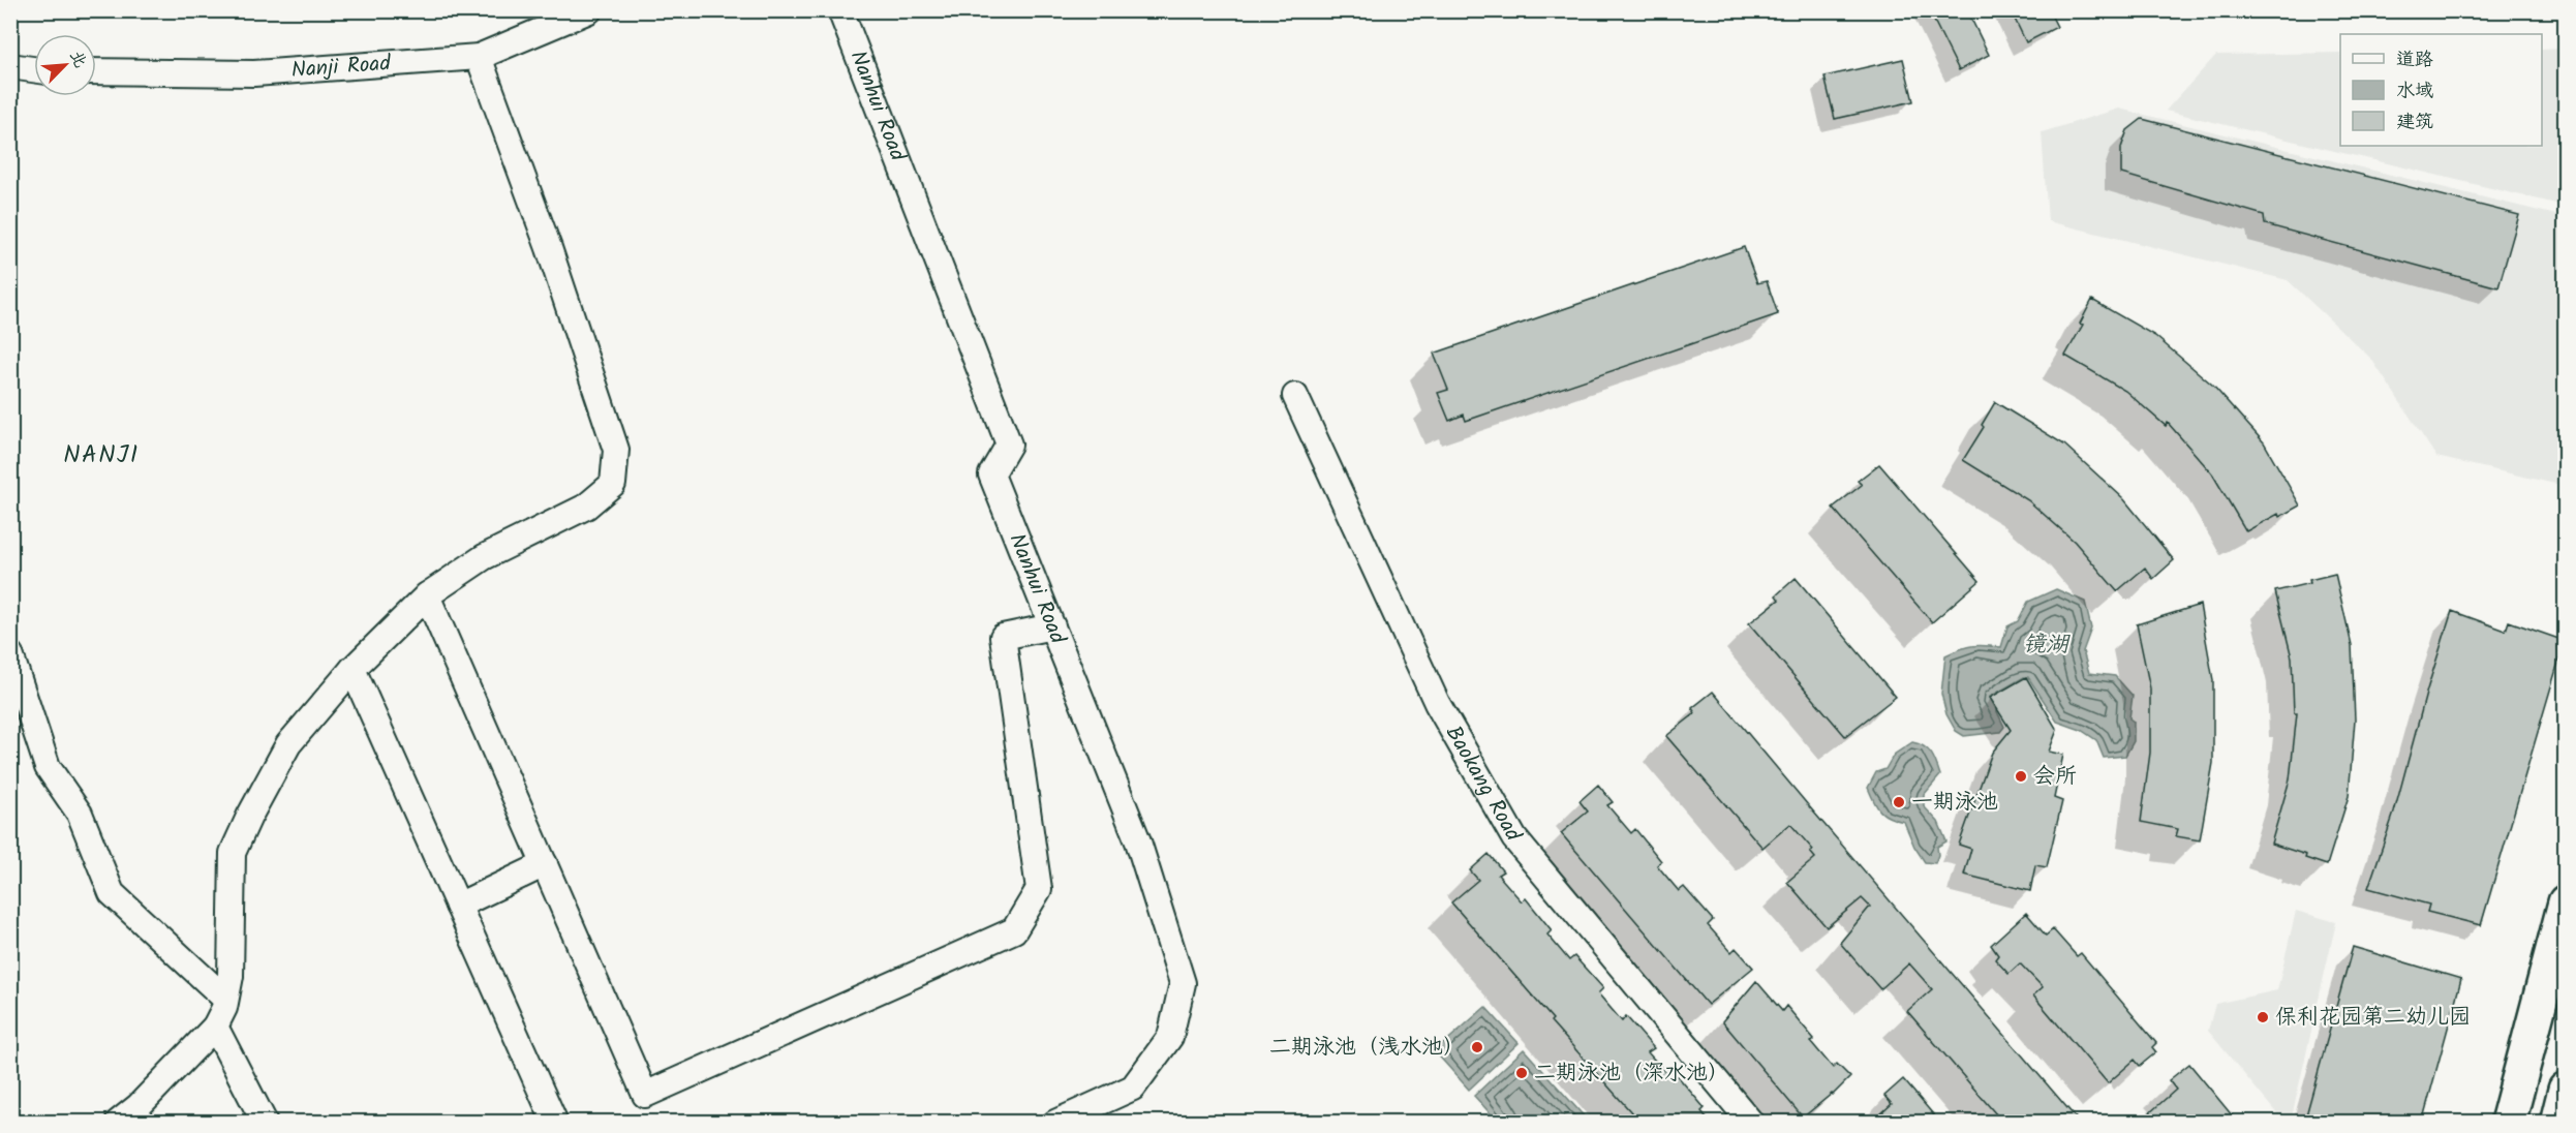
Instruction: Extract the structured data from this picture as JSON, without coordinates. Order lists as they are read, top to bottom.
{
  "streets": {
    "street": ["Nanji Road", "Nanhui Road", "Baokang Road"]
  },
  "districts": ["NANJI"],
  "water": ["镜湖"],
  "places": [
    "会所",
    "一期泳池",
    "保利花园第二幼儿园",
    "二期泳池（浅水池）",
    "二期泳池（深水池）"
  ],
  "legend": ["道路", "水域", "建筑"],
  "north": "top right"
}
